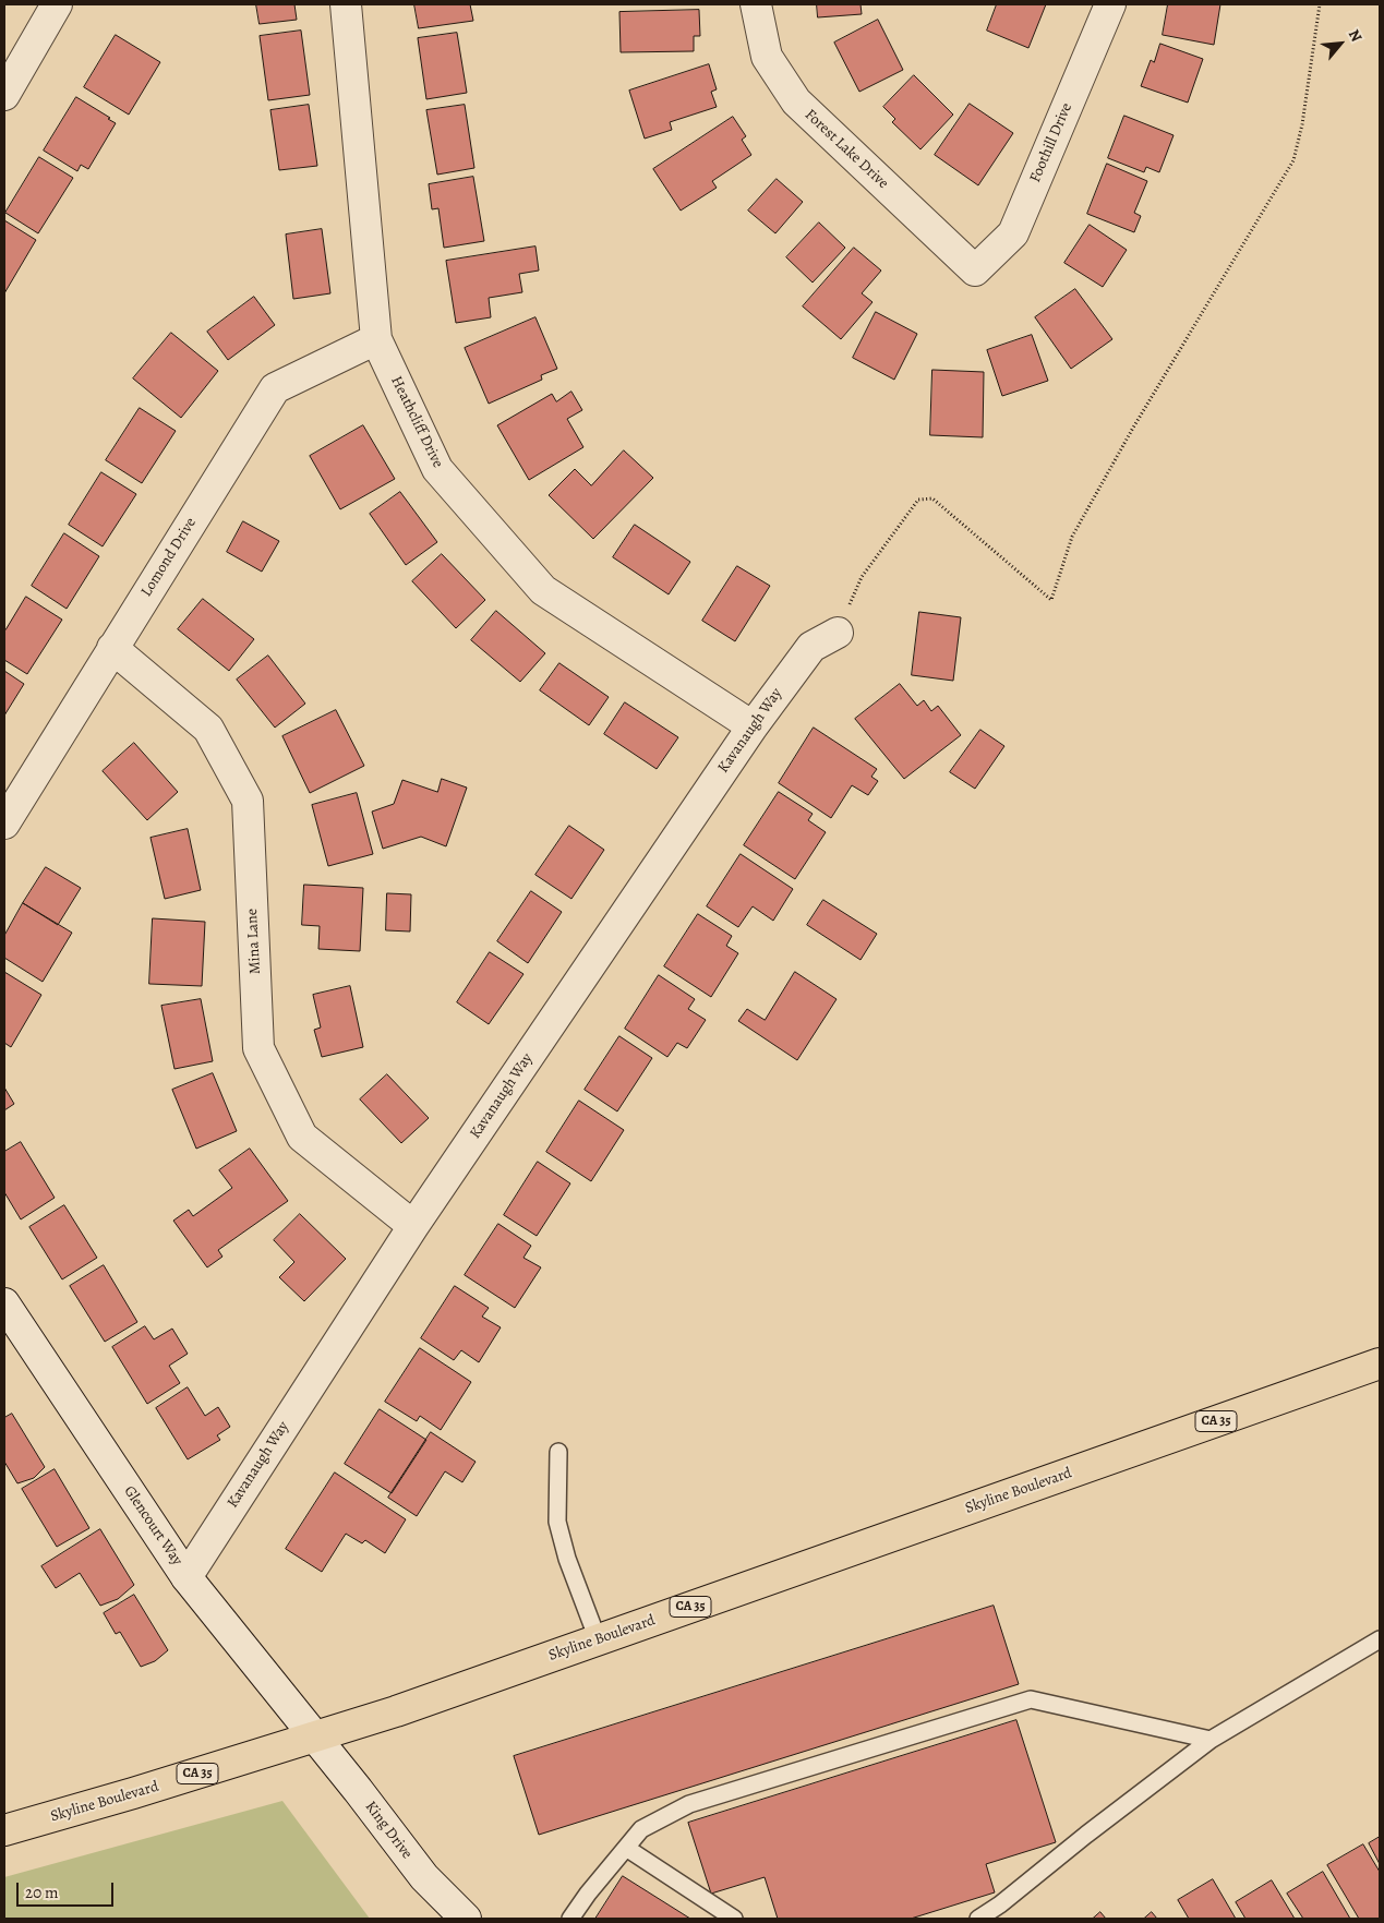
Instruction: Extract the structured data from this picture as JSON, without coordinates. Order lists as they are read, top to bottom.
{
  "streets": {
    "main road": ["CA 35", "Skyline Boulevard"],
    "street": [
      "Foothill Drive",
      "Forest Lake Drive",
      "Heathcliff Drive",
      "Lomond Drive",
      "Kavanaugh Way",
      "Mina Lane",
      "Glencourt Way",
      "King Drive"
    ]
  },
  "crossings": [
    ["Foothill Drive", "Forest Lake Drive"],
    ["Heathcliff Drive", "Lomond Drive"],
    ["Heathcliff Drive", "Kavanaugh Way"],
    ["Lomond Drive", "Mina Lane"],
    ["Kavanaugh Way", "Mina Lane"],
    ["Kavanaugh Way", "Glencourt Way"],
    ["Skyline Boulevard", "Glencourt Way"],
    ["Skyline Boulevard", "King Drive"],
    ["Glencourt Way", "King Drive"]
  ],
  "scale_bar": "20 m",
  "north": "top right"
}
